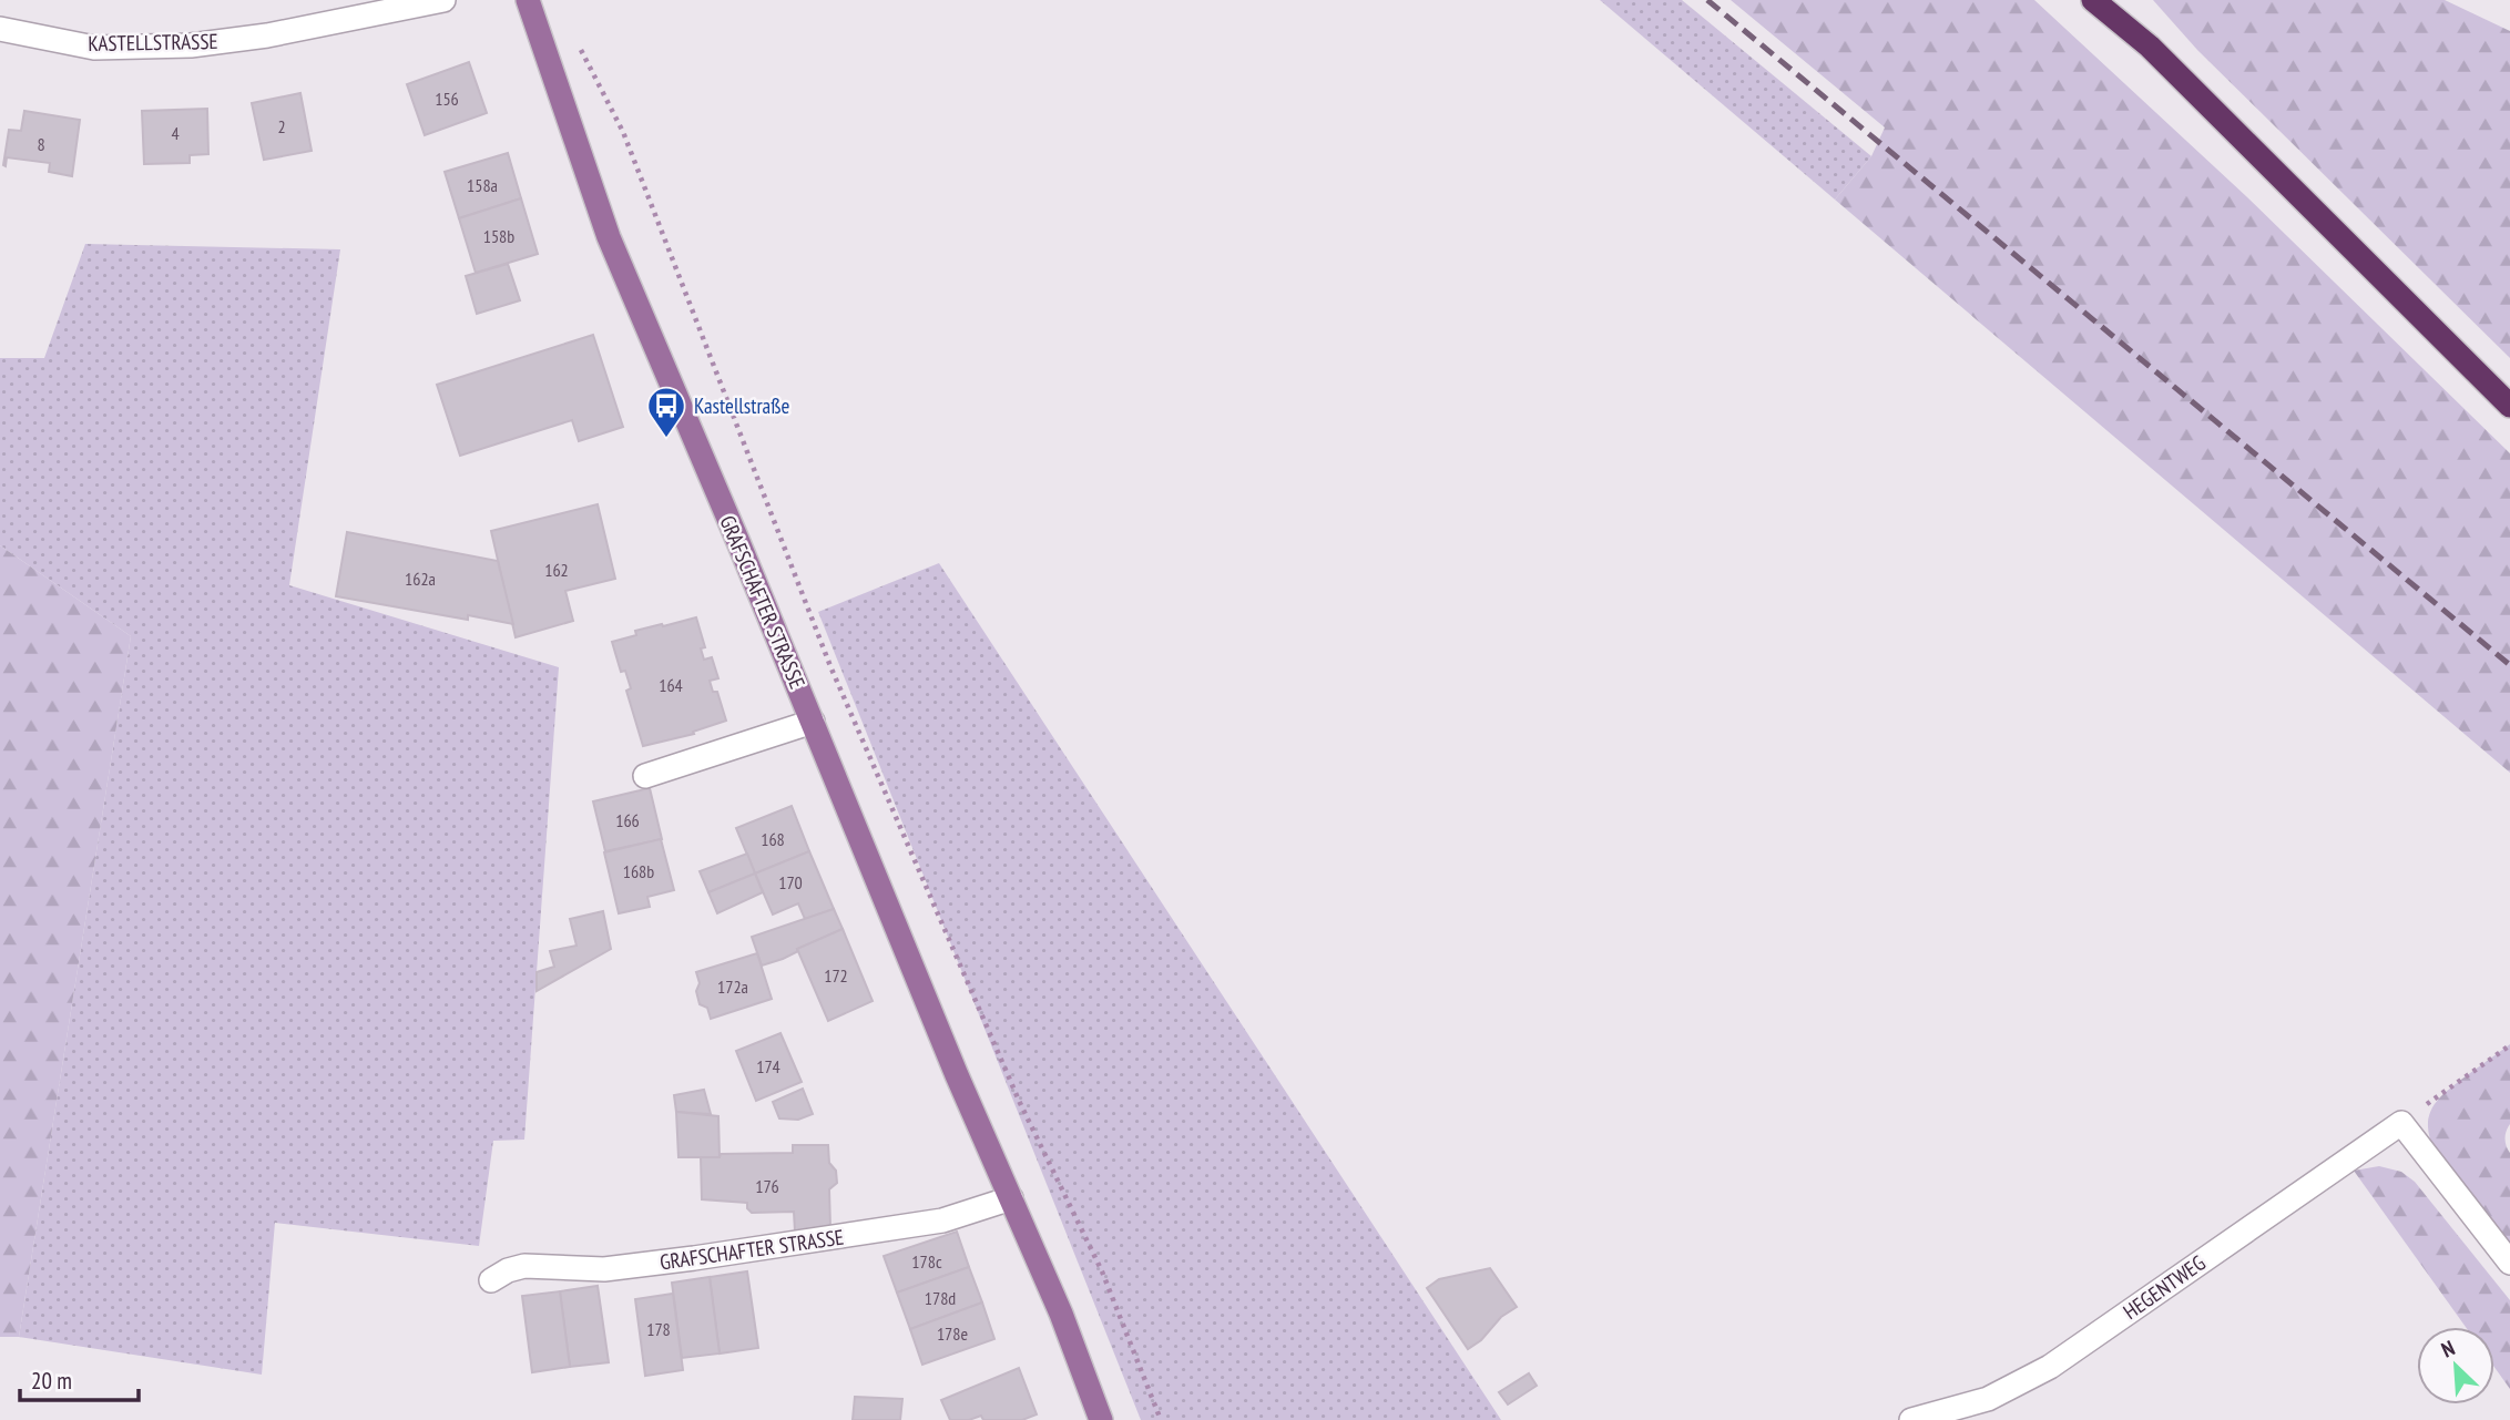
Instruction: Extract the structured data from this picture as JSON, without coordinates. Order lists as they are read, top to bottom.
{
  "streets": {
    "main road": ["GRAFSCHAFTER STRASSE"],
    "street": ["KASTELLSTRASSE", "HEGENTWEG"]
  },
  "places": {
    "bus stop": ["Kastellstraße"]
  },
  "house_numbers": [
    "156",
    "2",
    "4",
    "8",
    "158a",
    "158b",
    "162",
    "162a",
    "164",
    "166",
    "168",
    "168b",
    "170",
    "172",
    "172a",
    "174",
    "176",
    "178c",
    "178d",
    "178",
    "178e"
  ],
  "scale_bar": "20 m",
  "north": "top left"
}
